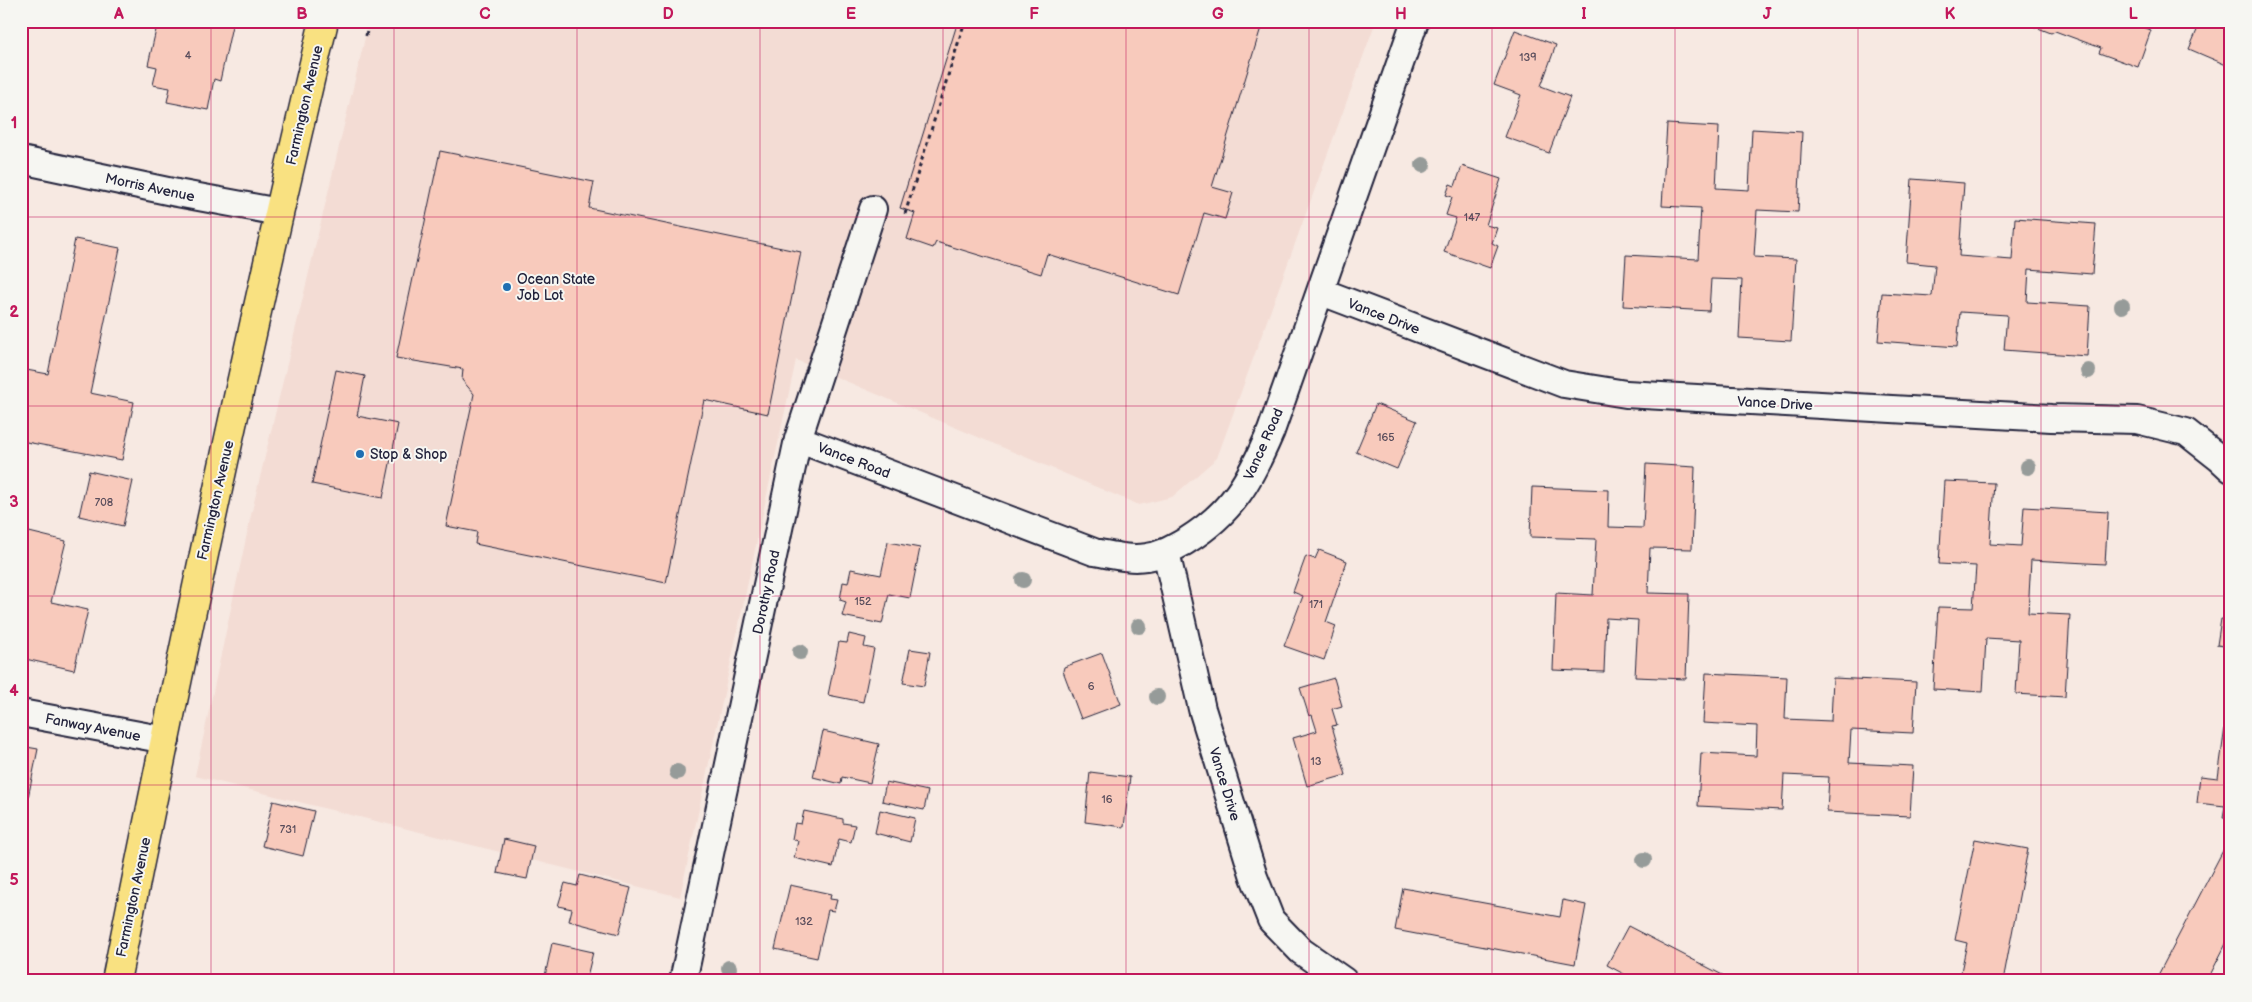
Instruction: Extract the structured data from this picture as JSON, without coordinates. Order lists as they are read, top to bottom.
{
  "streets": {
    "highway": ["Farmington Avenue"],
    "street": [
      "Morris Avenue",
      "Vance Drive",
      "Vance Road",
      "Dorothy Road",
      "Fanway Avenue"
    ]
  },
  "crossings": [
    ["Farmington Avenue", "Morris Avenue"],
    ["Farmington Avenue", "Fanway Avenue"],
    ["Vance Drive", "Vance Road"],
    ["Vance Road", "Dorothy Road"]
  ],
  "places": ["Ocean State Job Lot", "Stop & Shop"],
  "house_numbers": [
    "4",
    "139",
    "147",
    "165",
    "708",
    "152",
    "171",
    "6",
    "13",
    "16",
    "731",
    "132"
  ],
  "grid": {
    "columns": [
      "A",
      "B",
      "C",
      "D",
      "E",
      "F",
      "G",
      "H",
      "I",
      "J",
      "K",
      "L"
    ],
    "rows": [
      "1",
      "2",
      "3",
      "4",
      "5"
    ]
  }
}
